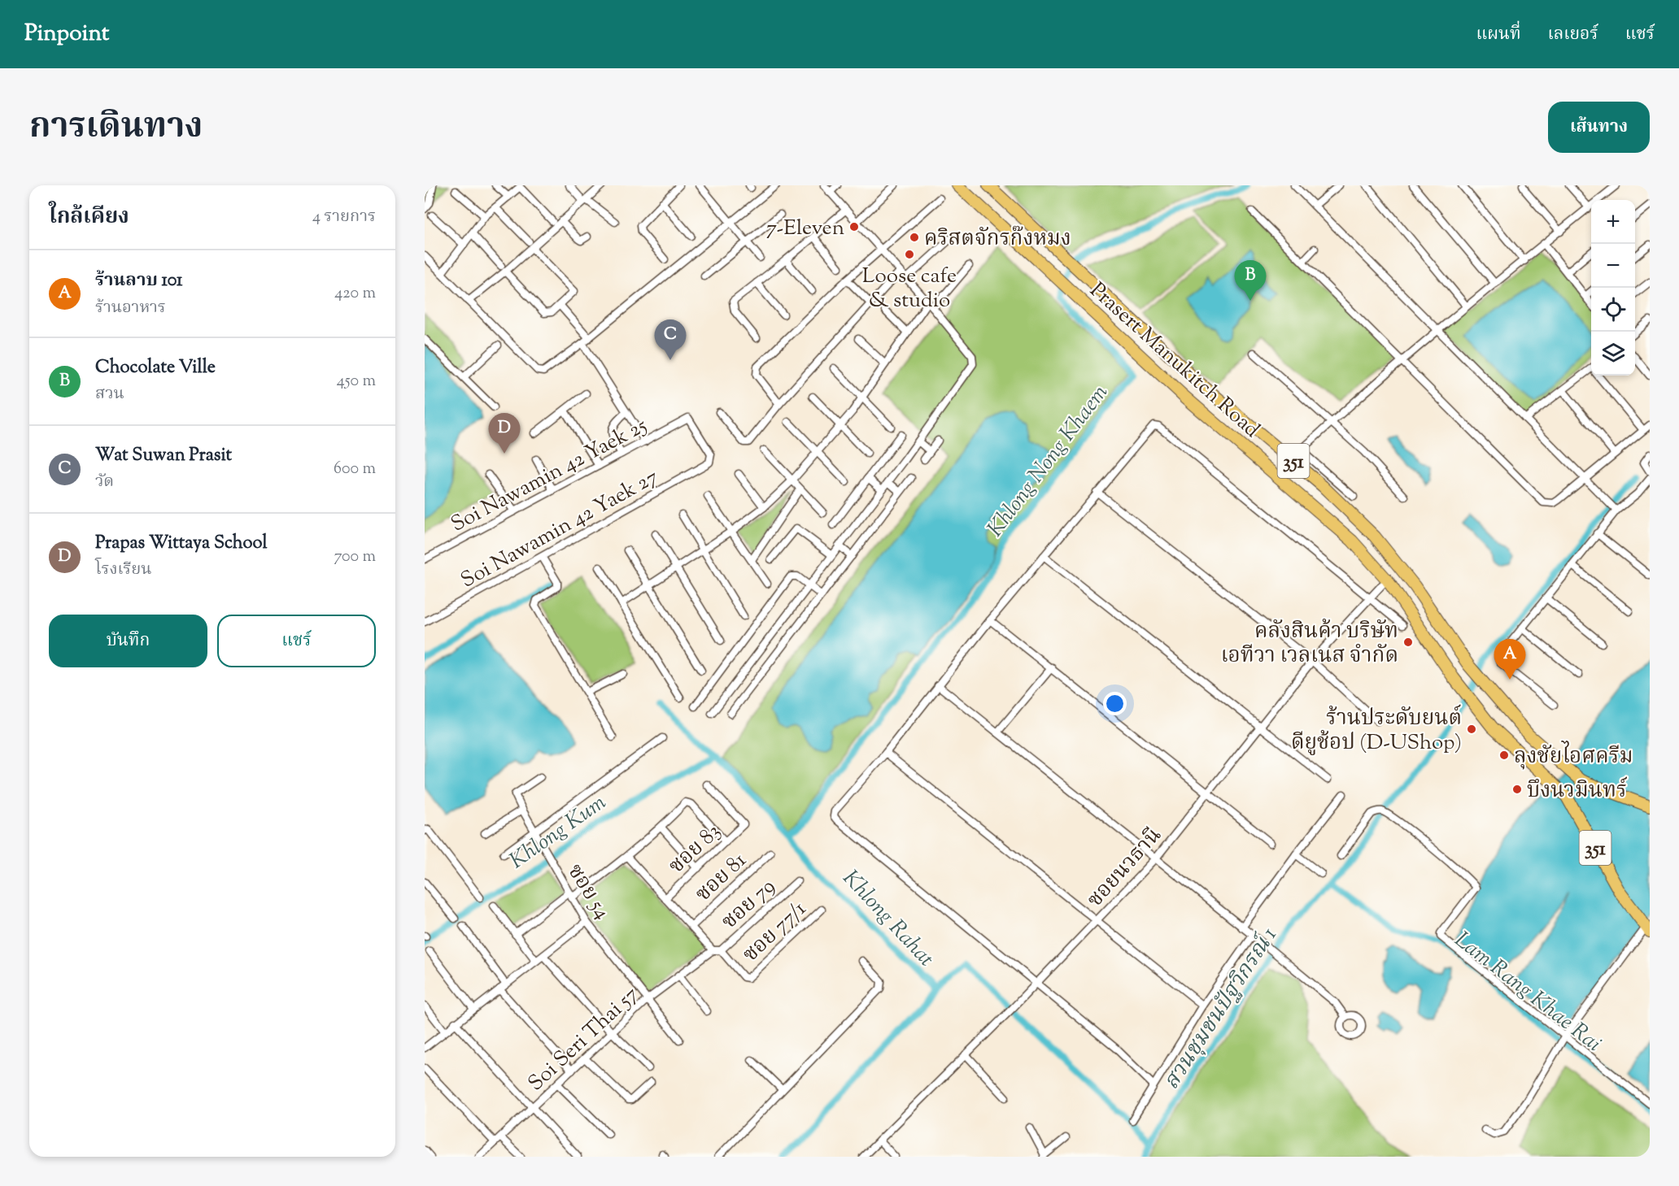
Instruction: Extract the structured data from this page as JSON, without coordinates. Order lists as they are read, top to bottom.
{
  "streets": {
    "main road": ["Prasert Manukitch Road", "351"],
    "street": [
      "Soi Nawamin 42 Yaek 25",
      "Soi Nawamin 42 Yaek 27",
      "ซอย 83",
      "ซอยนวธานี",
      "ซอย 81",
      "ซอย 54",
      "ซอย 79",
      "ซอย 77/1",
      "Soi Seri Thai 57"
    ]
  },
  "crossings": [
    ["Prasert Manukitch Road", "ซอยนวธานี"],
    ["Soi Nawamin 42 Yaek 25", "Soi Nawamin 42 Yaek 27"],
    ["ซอย 54", "Soi Seri Thai 57"],
    ["ซอย 79", "ซอย 77/1"]
  ],
  "water": [
    "Khlong Nong Khaem",
    "Khlong Kum",
    "Khlong Rahat",
    "Lam Rang Khae Rai",
    "สวนชุมชนปัฐวิกรณ์ 1"
  ],
  "places": [
    "7-Eleven",
    "คริสตจักรก๊งหมง",
    "Loose cafe & studio",
    "คลังสินค้า บริษัท เอทีวา เวลเนส จำกัด",
    "ร้านประดับยนต์ ดียูช้อป (D-UShop)",
    "ลุงชัยไอศครีม",
    "บึงนวมินทร์"
  ],
  "page": {
    "header": "Pinpoint",
    "nav": ["แผนที่", "เลเยอร์", "แชร์"],
    "title": "การเดินทาง",
    "buttons": [
      "เส้นทาง",
      ["บันทึก", "แชร์"]
    ],
    "heading": ["ใกล้เคียง", "4 รายการ"],
    "map_buttons": ["+", "−"],
    "list": [
      {
        "mark": "A",
        "name": "ร้านลาบ 101",
        "note": "ร้านอาหาร",
        "value": "420 m"
      },
      {
        "mark": "B",
        "name": "Chocolate Ville",
        "note": "สวน",
        "value": "450 m"
      },
      {
        "mark": "C",
        "name": "Wat Suwan Prasit",
        "note": "วัด",
        "value": "600 m"
      },
      {
        "mark": "D",
        "name": "Prapas Wittaya School",
        "note": "โรงเรียน",
        "value": "700 m"
      }
    ],
    "pins": [
      "B",
      "C",
      "D",
      "A"
    ]
  }
}
